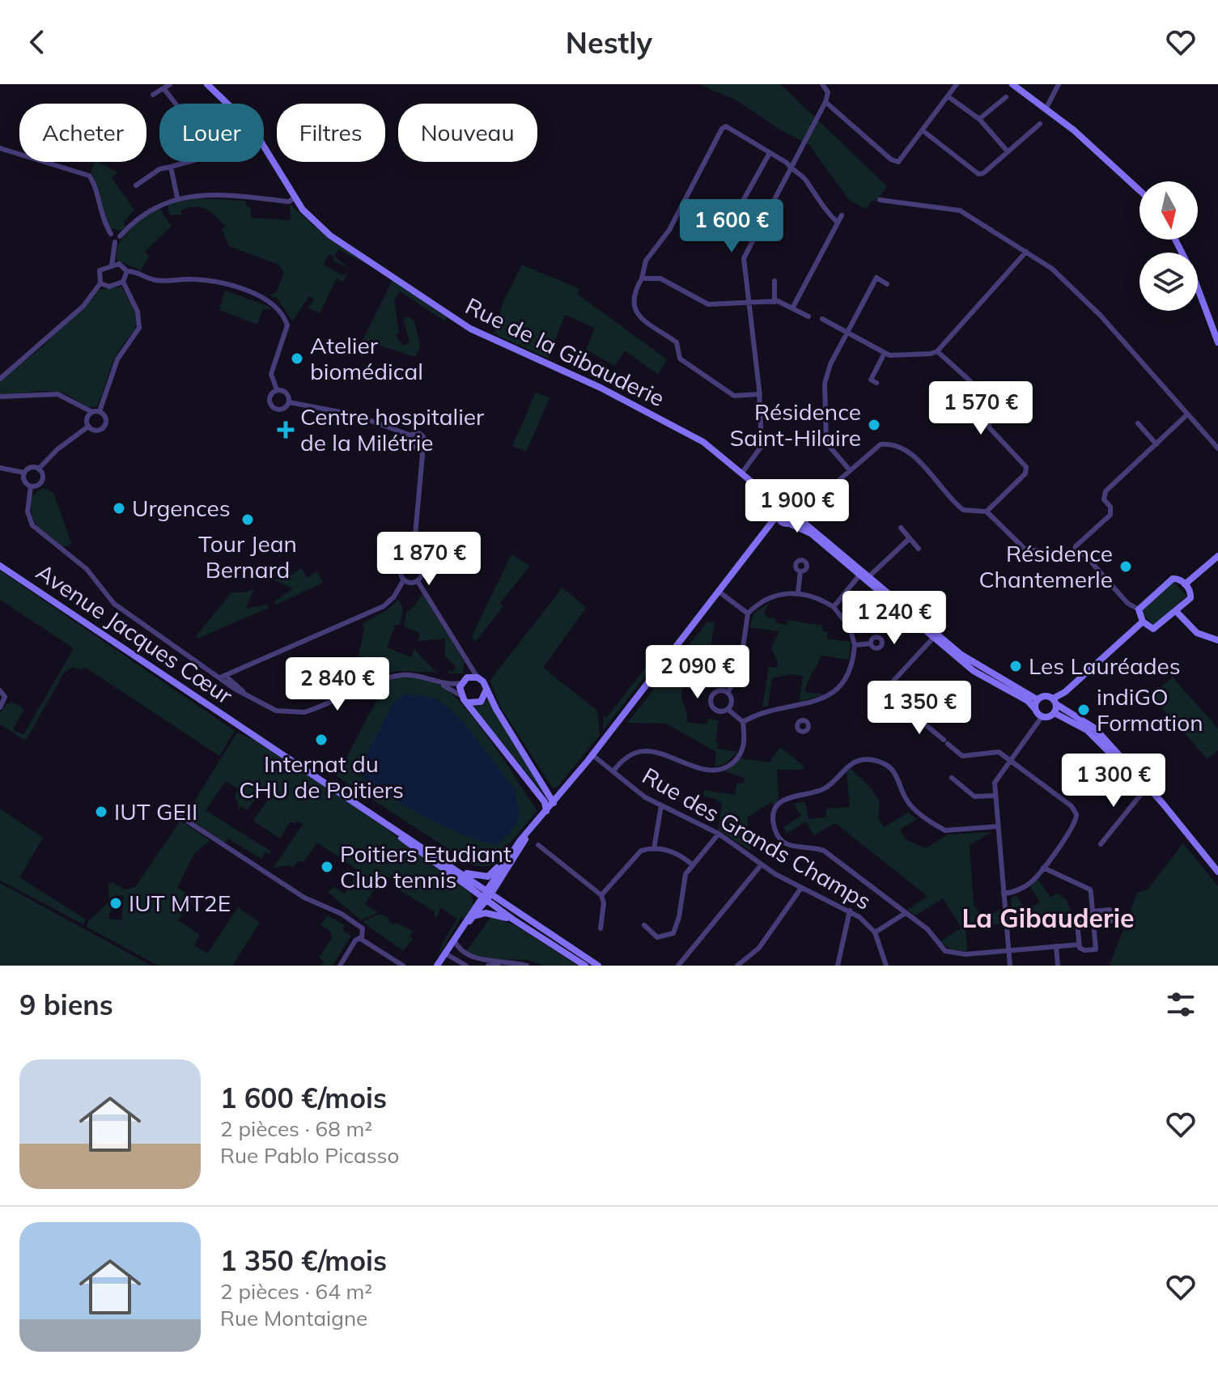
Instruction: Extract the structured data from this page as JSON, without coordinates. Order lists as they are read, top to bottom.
{
  "streets": {
    "street": ["Rue de la Gibauderie", "Avenue Jacques Cœur", "Rue des Grands Champs"]
  },
  "districts": ["La Gibauderie"],
  "places": {
    "other": [
      "Atelier biomédical",
      "Résidence Saint-Hilaire",
      "Urgences",
      "Tour Jean Bernard",
      "Résidence Chantemerle",
      "Les Lauréades",
      "indiGO Formation",
      "Internat du CHU de Poitiers",
      "IUT GEII",
      "Poitiers Etudiant Club tennis",
      "IUT MT2E"
    ],
    "health": ["Centre hospitalier de la Milétrie"]
  },
  "north": "bottom",
  "page": {
    "header": "Nestly",
    "chip": [
      "Acheter",
      "Louer",
      "Filtres",
      "Nouveau"
    ],
    "price": [
      "1 600 €",
      "1 570 €",
      "1 900 €",
      "1 870 €",
      "1 240 €",
      "2 090 €",
      "2 840 €",
      "1 350 €",
      "1 300 €"
    ],
    "heading": "9 biens",
    "list": [
      {
        "name": "1 600 €/mois",
        "note": "2 pièces · 68 m² · Rue Pablo Picasso"
      },
      {
        "name": "1 350 €/mois",
        "note": "2 pièces · 64 m² · Rue Montaigne"
      }
    ]
  }
}
